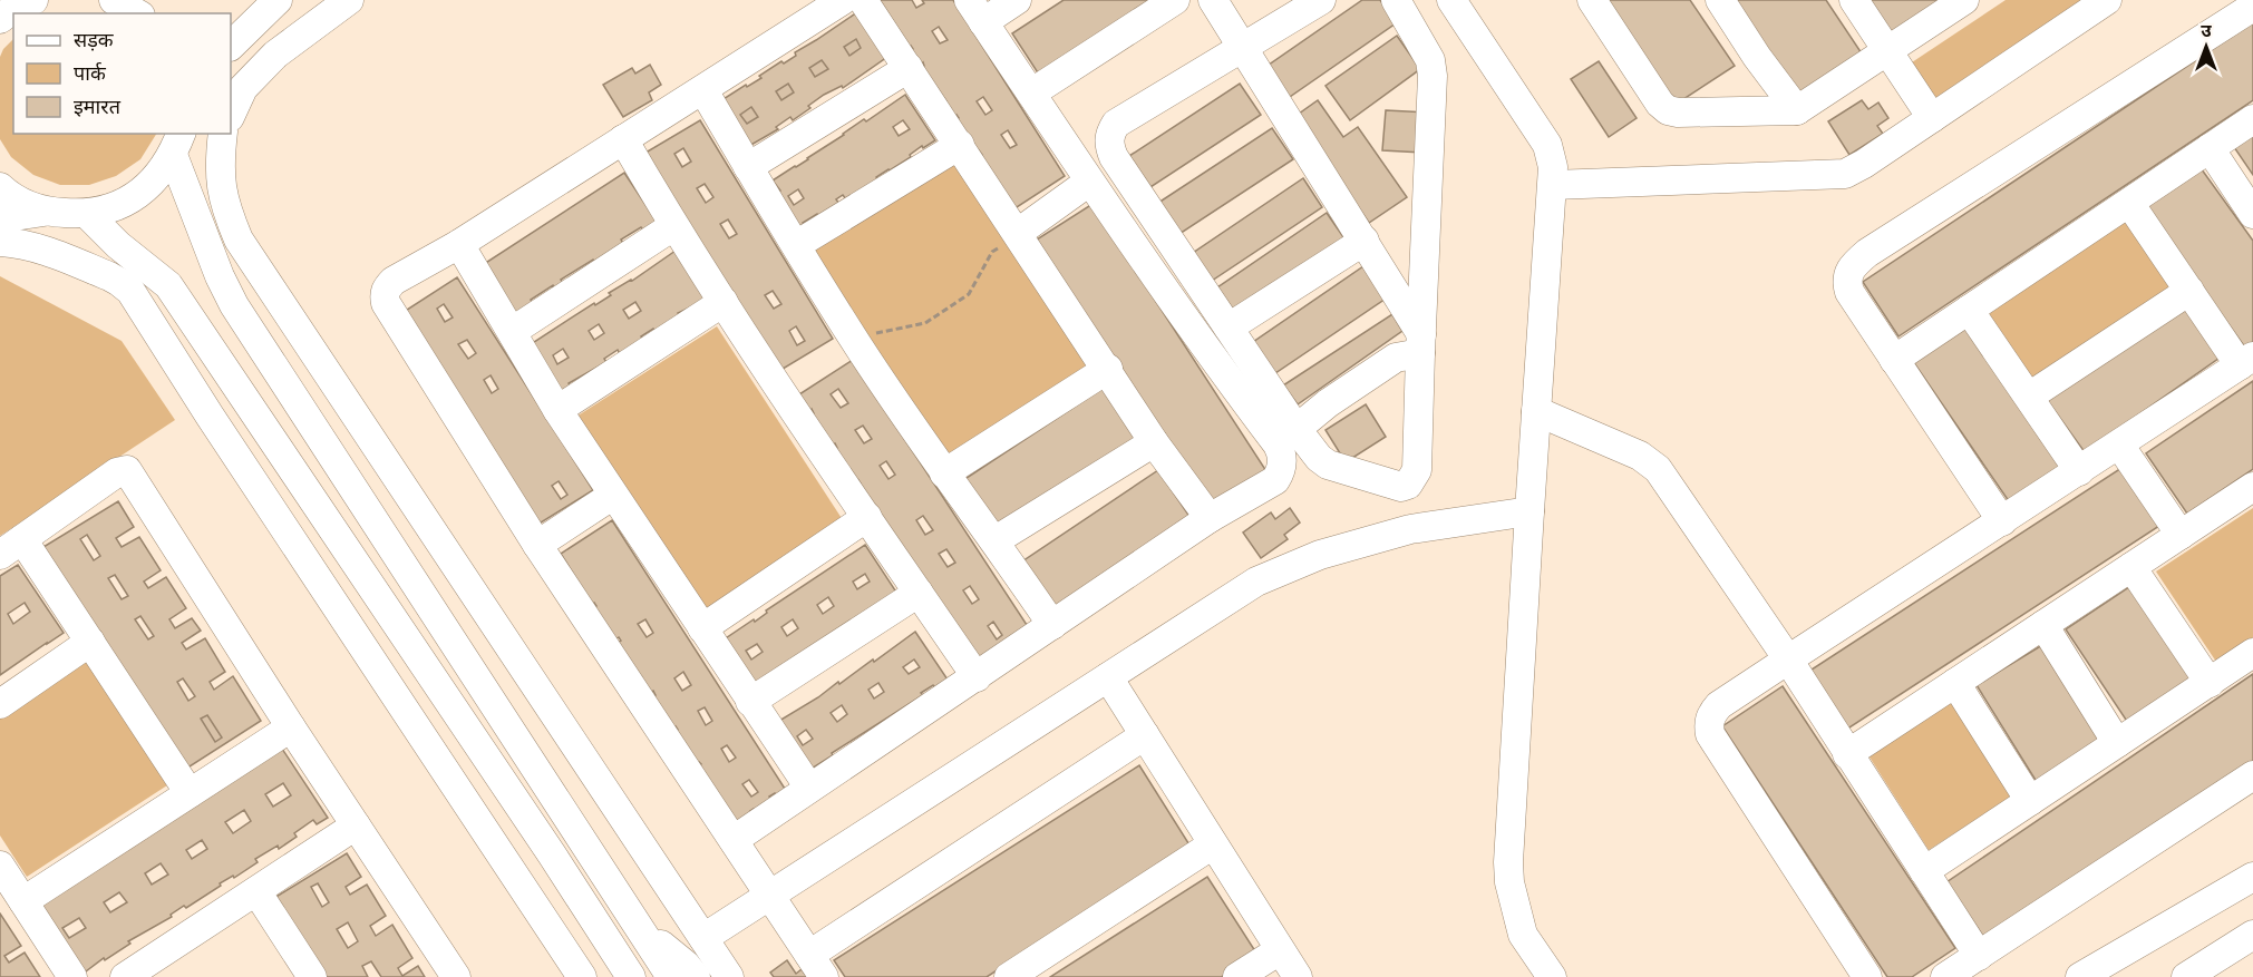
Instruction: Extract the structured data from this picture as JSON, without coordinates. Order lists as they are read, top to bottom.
{
  "legend": ["सड़क", "पार्क", "इमारत"],
  "north": "top"
}
